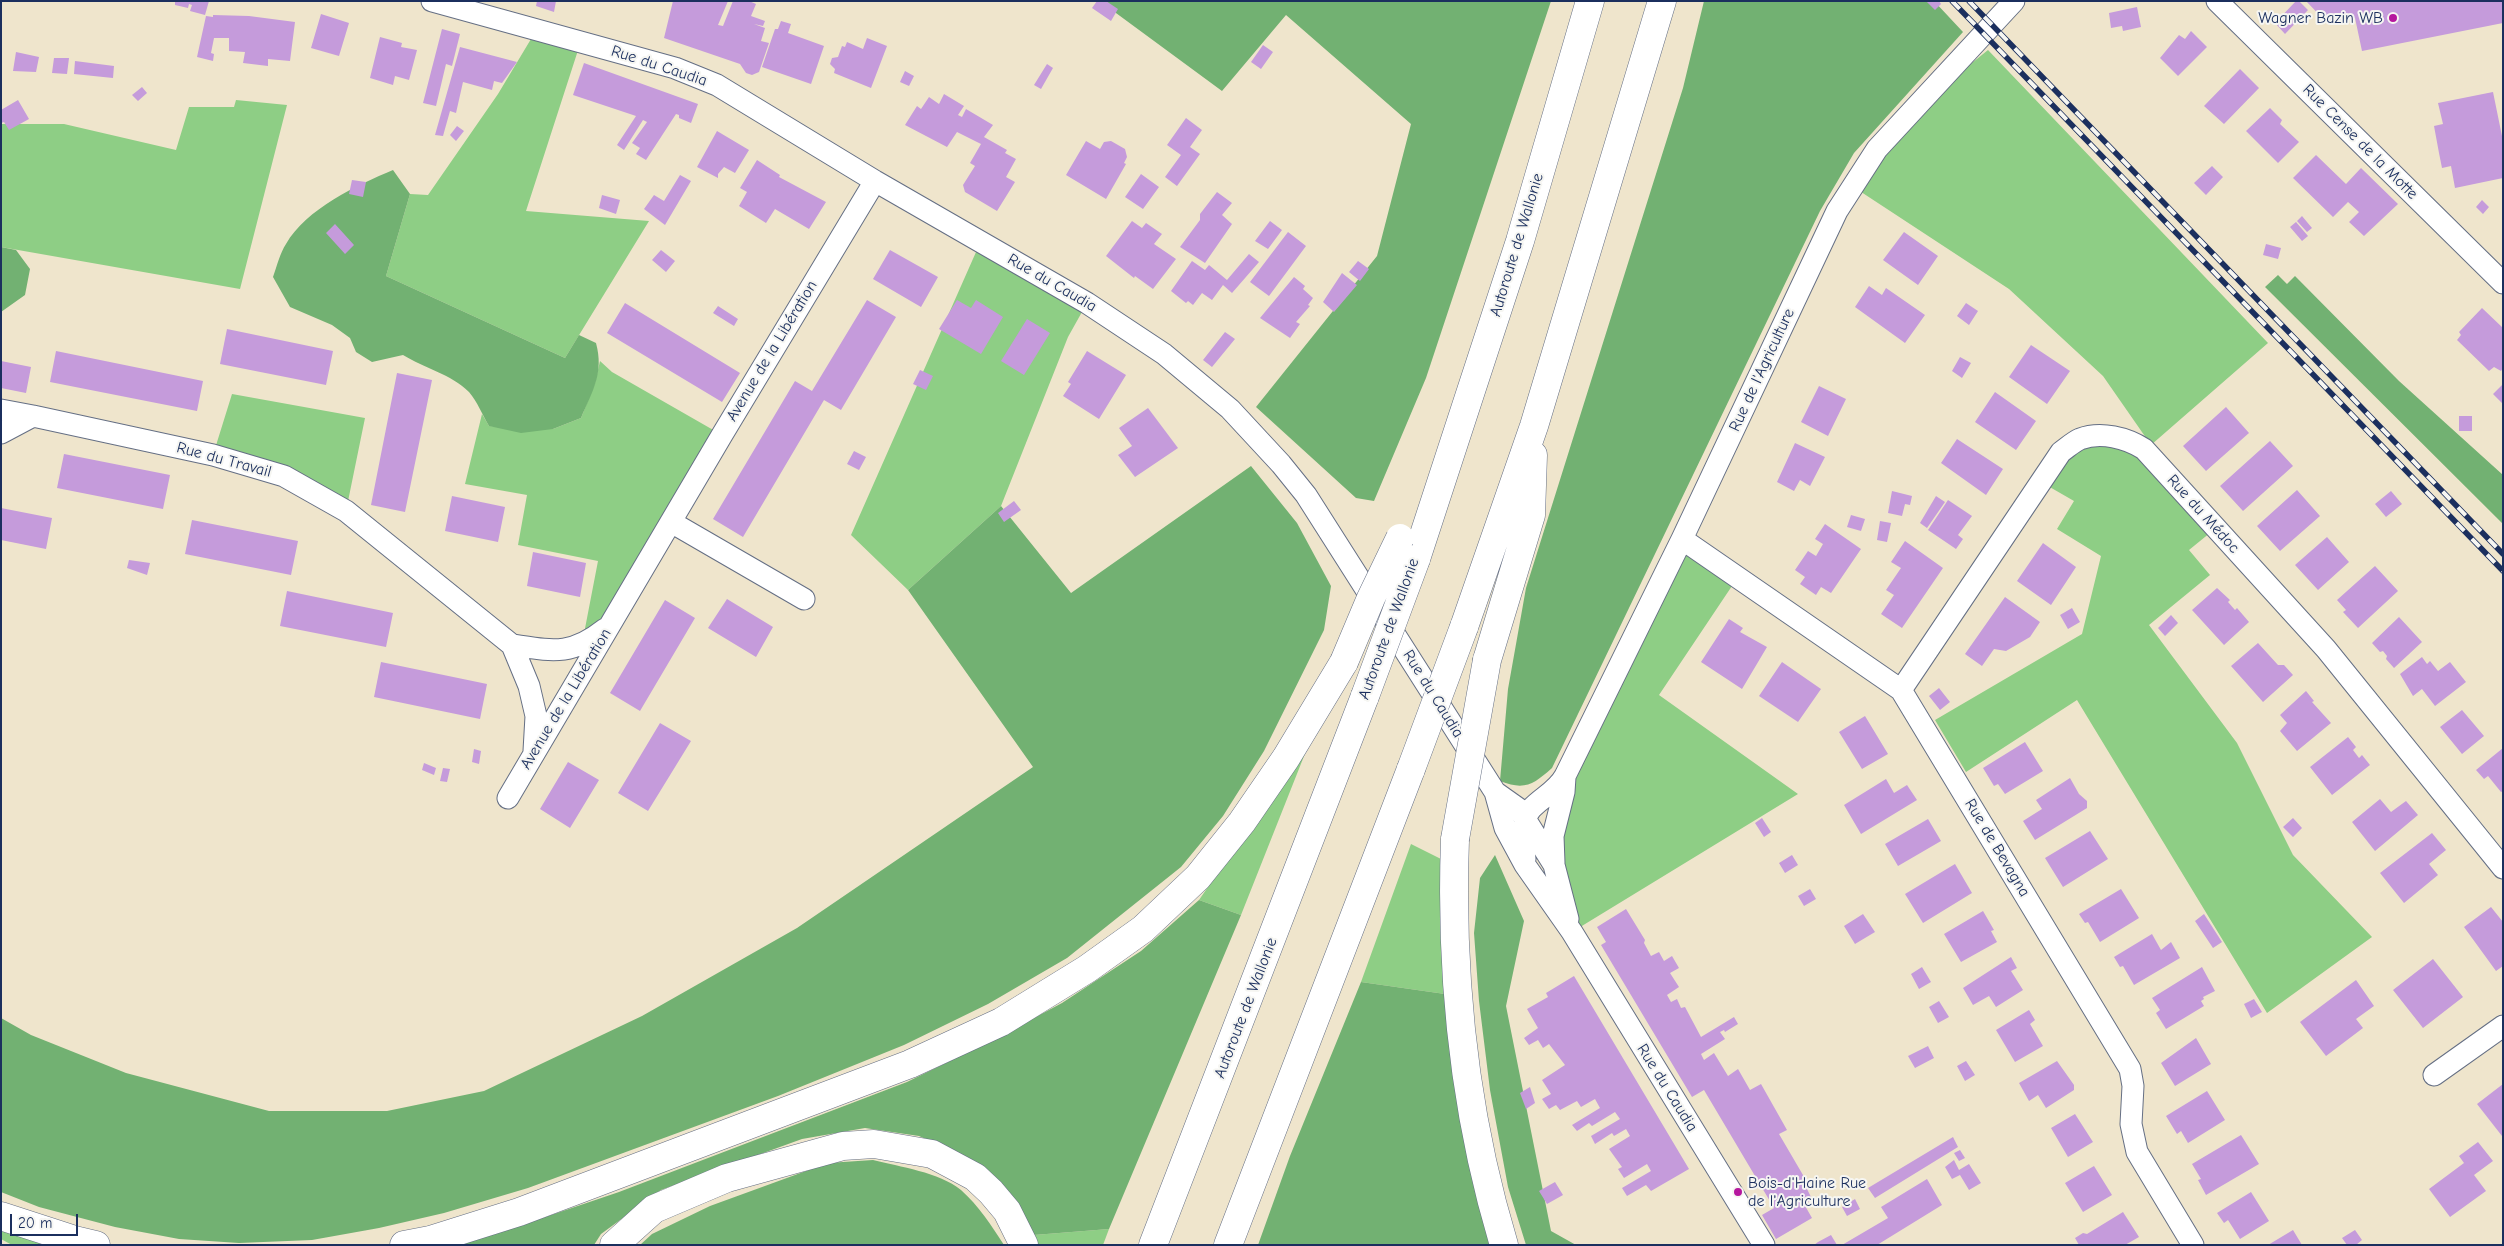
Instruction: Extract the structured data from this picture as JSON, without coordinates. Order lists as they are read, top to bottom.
{
  "streets": {
    "highway": ["Autoroute de Wallonie"],
    "street": [
      "Rue du Caudia",
      "Rue Cense de la Motte",
      "Avenue de la Libération",
      "Rue de l'Agriculture",
      "Rue du Travail",
      "Rue du Médoc",
      "Rue de Bevagna"
    ]
  },
  "crossings": [
    ["Rue du Caudia", "Avenue de la Libération"],
    ["Rue du Caudia", "Rue de l'Agriculture"],
    ["Avenue de la Libération", "Rue du Travail"],
    ["Rue de l'Agriculture", "Rue de Bevagna"],
    ["Rue du Médoc", "Rue de Bevagna"]
  ],
  "places": ["Wagner Bazin WB", "Bois-d'Haine Rue de l'Agriculture"],
  "scale_bar": "20 m"
}
